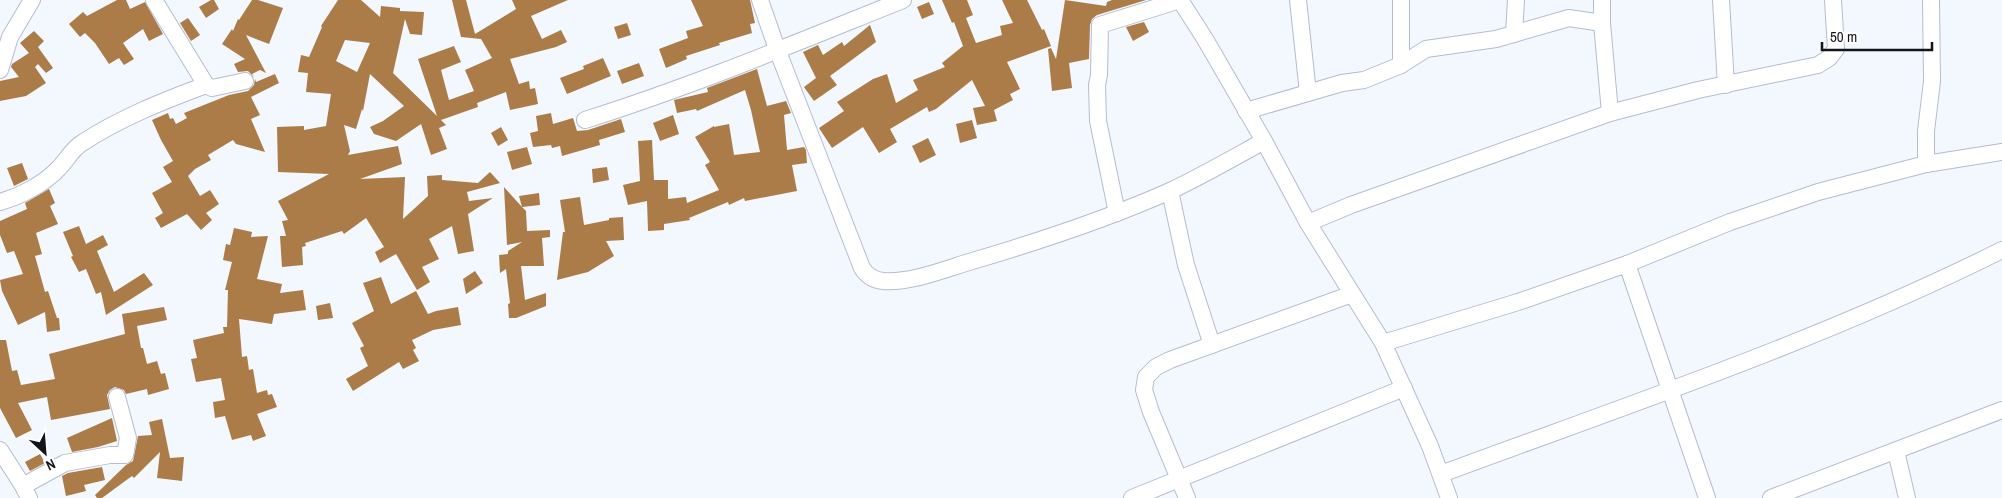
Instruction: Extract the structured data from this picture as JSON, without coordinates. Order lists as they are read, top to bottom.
{
  "scale_bar": "50 m",
  "north": "bottom right"
}
